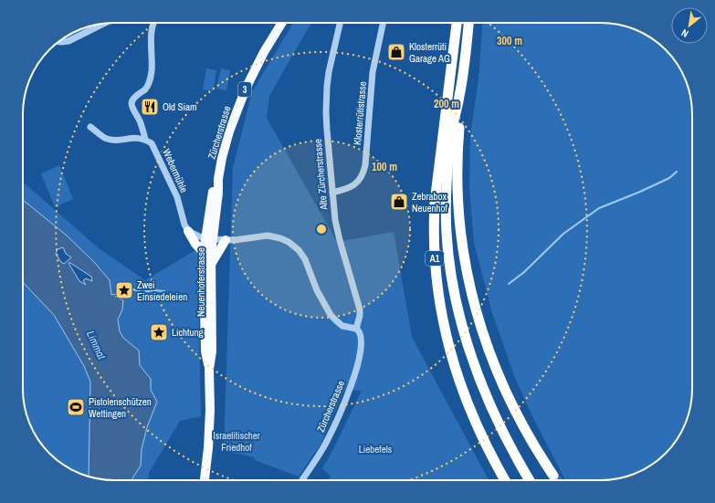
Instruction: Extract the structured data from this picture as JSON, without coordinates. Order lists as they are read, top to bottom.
{
  "streets": {
    "highway": ["A1"],
    "main road": ["3", "Zürcherstrasse", "Neuenhoferstrasse"],
    "street": ["Klosterrütistrasse", "Webermühle", "Alte Zürcherstrasse"]
  },
  "crossings": [
    ["Klosterrütistrasse", "Alte Zürcherstrasse"],
    ["Zürcherstrasse", "Alte Zürcherstrasse"],
    ["Zürcherstrasse", "Neuenhoferstrasse"]
  ],
  "water": ["Limmat"],
  "parks": ["Israelitischer Friedhof", "Liebefels"],
  "places": {
    "shop": ["Klosterrüti Garage AG", "Zebrabox Neuenhof"],
    "restaurant": ["Old Siam"],
    "place": ["Zwei Einsiedeleien", "Lichtung"],
    "sports": ["Pistolenschützen Wettingen"]
  },
  "north": "bottom left",
  "rings": ["300 m", "200 m", "100 m"]
}
